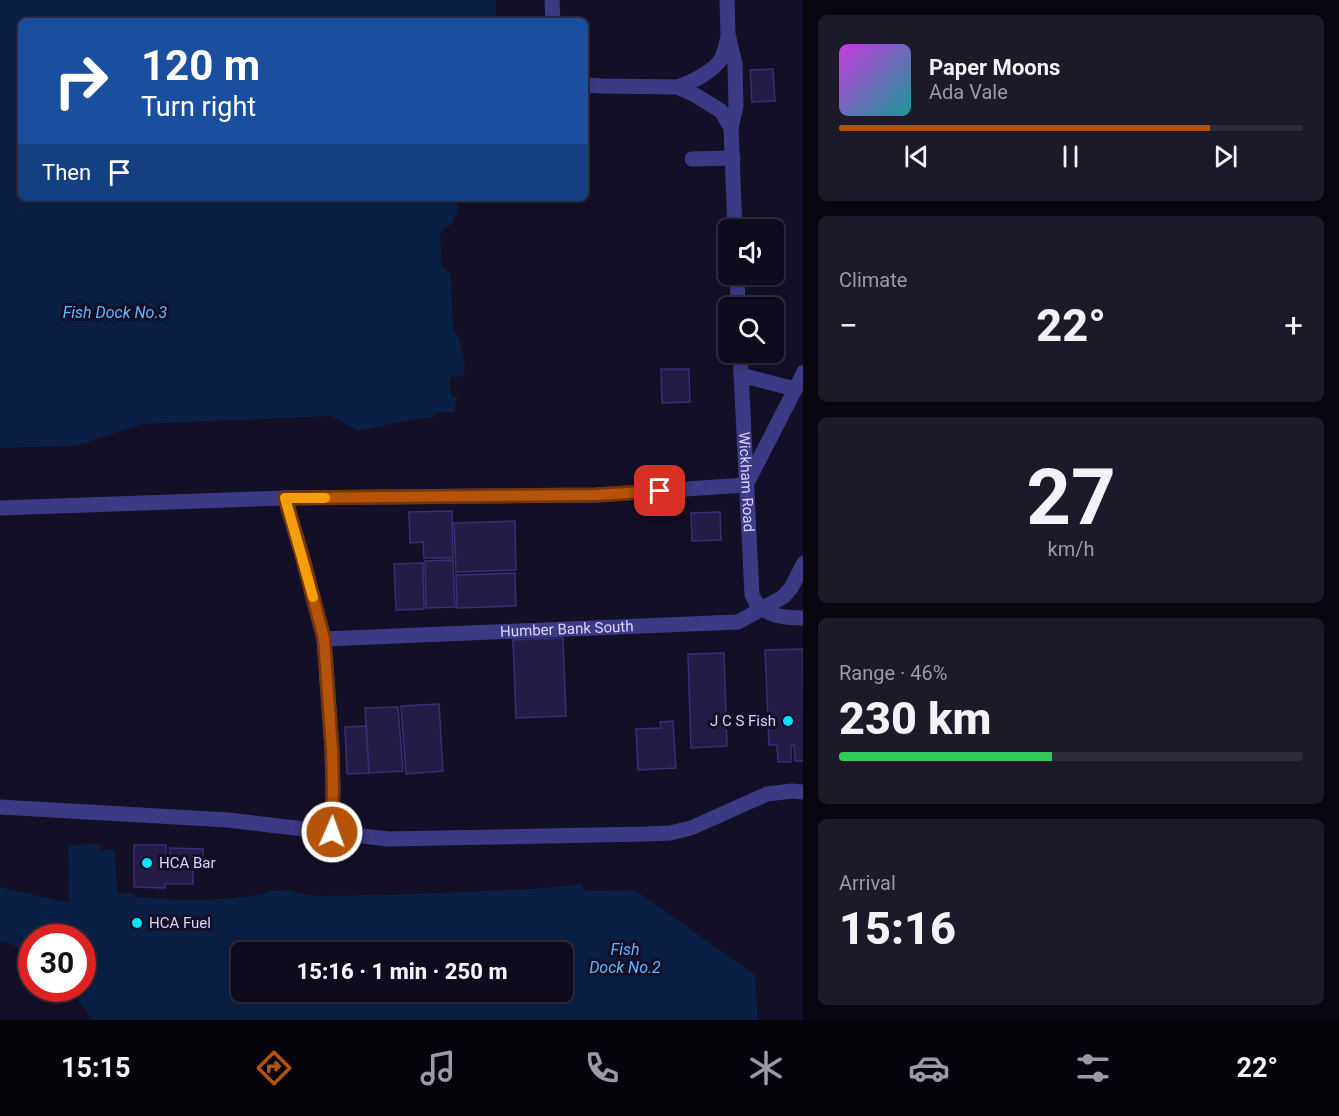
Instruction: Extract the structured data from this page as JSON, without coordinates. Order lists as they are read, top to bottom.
{
  "streets": {
    "street": ["Wickham Road", "Humber Bank South"]
  },
  "crossings": [
    ["Wickham Road", "Humber Bank South"]
  ],
  "water": ["Fish Dock No.3", "Fish Dock No.2"],
  "places": ["J C S Fish", "HCA Bar", "HCA Fuel"],
  "page": {
    "turn": ["120 m", "Turn right"],
    "song": ["Paper Moons", "Ada Vale"],
    "then": "Then",
    "tile": [
      "Climate",
      ["27", "km/h"],
      ["Range · 46%", "230 km"],
      ["Arrival", "15:16"]
    ],
    "heat": ["−", "22°", "+"],
    "limit": "30",
    "trip": "15:16 · 1 min · 250 m",
    "tabs": ["15:15", "22°"]
  }
}
